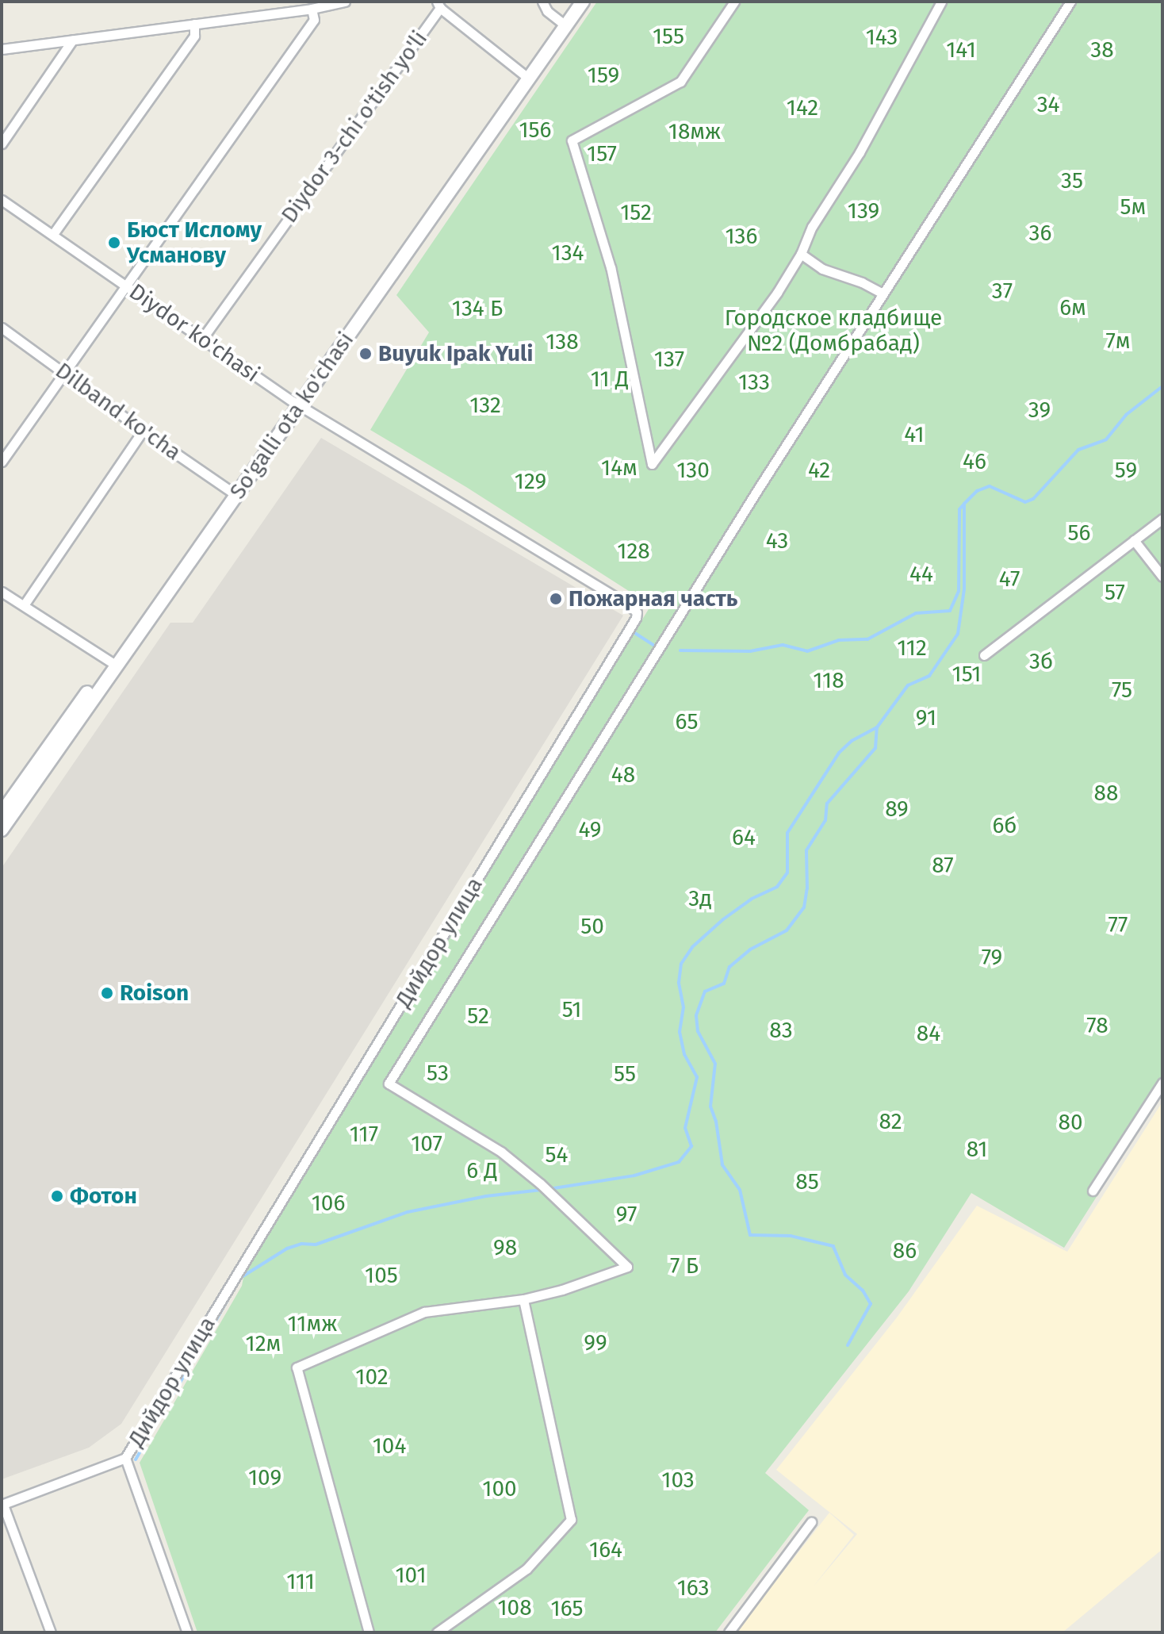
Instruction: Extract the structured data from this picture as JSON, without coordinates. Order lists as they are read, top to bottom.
{
  "streets": {
    "main road": ["So'galli ota ko'chasi"],
    "street": [
      "Diydor 3-chi o'tish yo'li",
      "Diydor ko'chasi",
      "Dilband ko'cha",
      "Дийдор улица"
    ]
  },
  "crossings": [
    ["Diydor 3-chi o'tish yo'li", "Diydor ko'chasi"],
    ["Diydor ko'chasi", "So'galli ota ko'chasi"],
    ["Diydor ko'chasi", "Дийдор улица"],
    ["Dilband ko'cha", "So'galli ota ko'chasi"],
    ["So'galli ota ko'chasi", "Дийдор улица"]
  ],
  "parks": [
    "155",
    "143",
    "141",
    "38",
    "159",
    "34",
    "142",
    "156",
    "18мж",
    "157",
    "35",
    "5м",
    "139",
    "152",
    "36",
    "136",
    "134",
    "37",
    "6м",
    "134 Б",
    "Городское кладбище №2 (Домбрабад)",
    "7м",
    "138",
    "137",
    "11 Д",
    "133",
    "132",
    "39",
    "41",
    "46",
    "14м",
    "130",
    "42",
    "59",
    "129",
    "56",
    "43",
    "128",
    "44",
    "47",
    "57",
    "112",
    "3б",
    "151",
    "118",
    "75",
    "91",
    "65",
    "48",
    "88",
    "89",
    "6б",
    "49",
    "64",
    "87",
    "3д",
    "77",
    "50",
    "79",
    "51",
    "52",
    "78",
    "83",
    "84",
    "53",
    "55",
    "82",
    "80",
    "117",
    "107",
    "81",
    "54",
    "6 Д",
    "85",
    "106",
    "97",
    "98",
    "86",
    "7 Б",
    "105",
    "11мж",
    "99",
    "12м",
    "102",
    "104",
    "109",
    "103",
    "100",
    "164",
    "101",
    "111",
    "163",
    "108",
    "165"
  ],
  "places": [
    "Бюст Ислому Усманову",
    "Buyuk Ipak Yuli",
    "Пожарная часть",
    "Roison",
    "Фотон"
  ]
}
